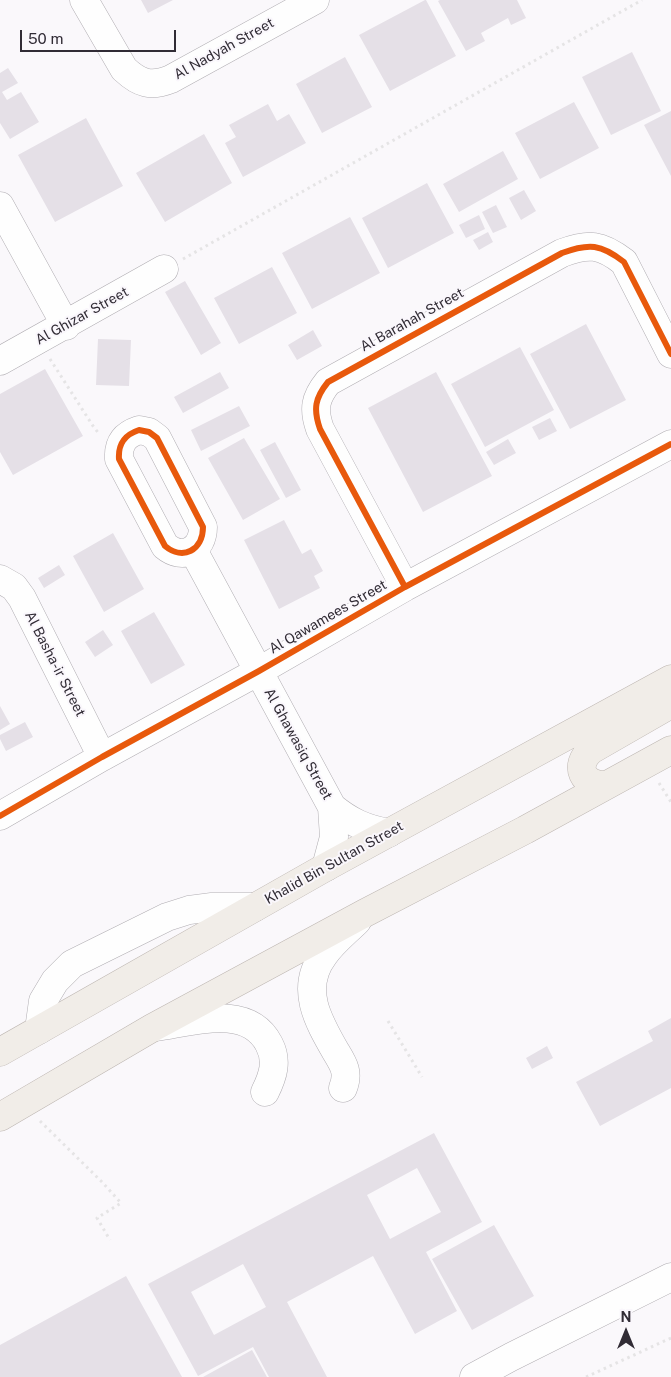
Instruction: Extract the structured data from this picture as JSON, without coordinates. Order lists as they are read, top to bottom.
{
  "streets": {
    "main road": ["Khalid Bin Sultan Street"],
    "street": [
      "Al Nadyah Street",
      "Al Ghizar Street",
      "Al Barahah Street",
      "Al Qawamees Street",
      "Al Basha-ir Street",
      "Al Ghawasiq Street"
    ]
  },
  "crossings": [
    ["Al Barahah Street", "Al Qawamees Street"],
    ["Al Qawamees Street", "Al Basha-ir Street"],
    ["Al Qawamees Street", "Al Ghawasiq Street"],
    ["Al Ghawasiq Street", "Khalid Bin Sultan Street"]
  ],
  "scale_bar": "50 m",
  "north": "top"
}
